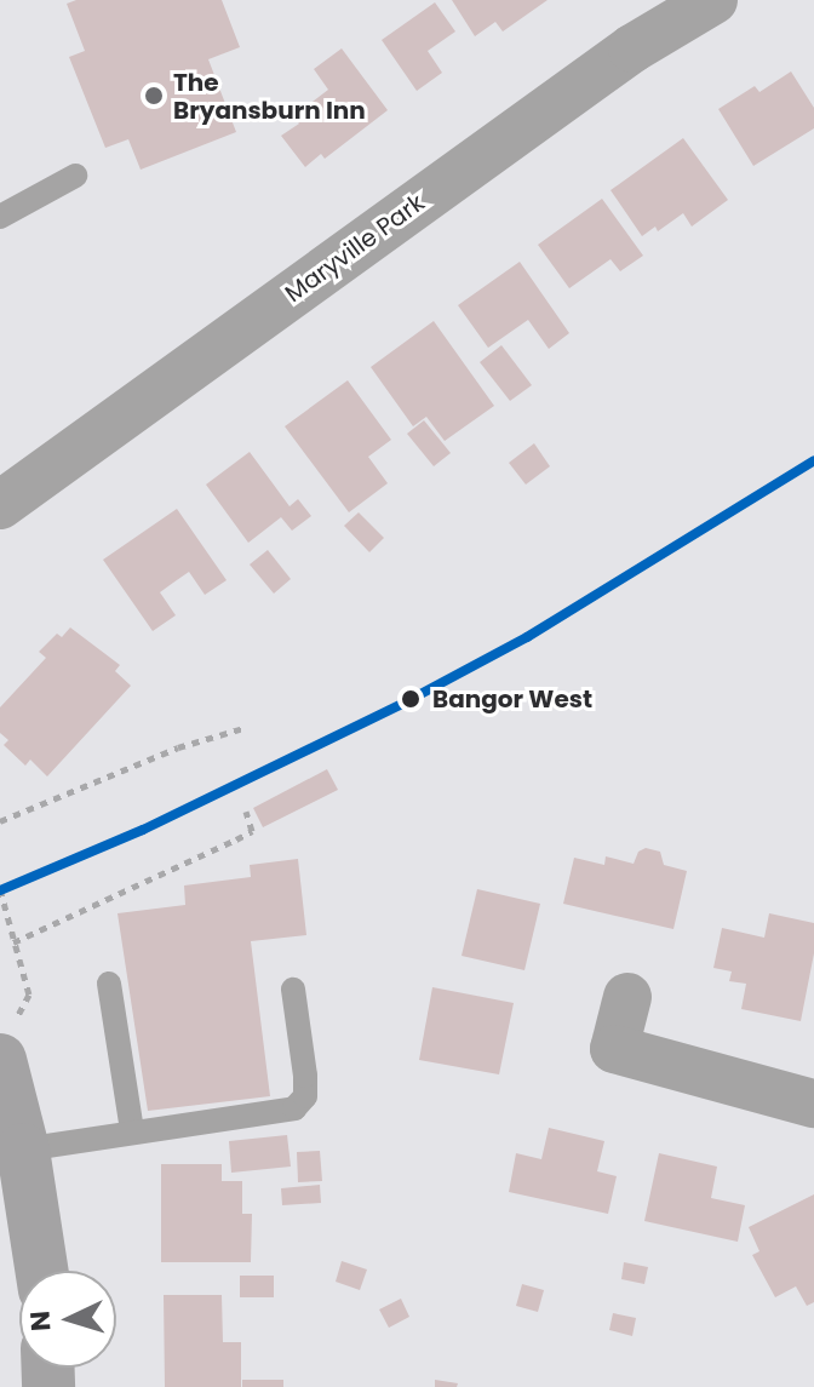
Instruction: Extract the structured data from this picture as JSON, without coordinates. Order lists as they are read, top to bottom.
{
  "streets": {
    "street": ["Maryville Park"]
  },
  "places": ["The Bryansburn Inn", "Bangor West"],
  "north": "left"
}
